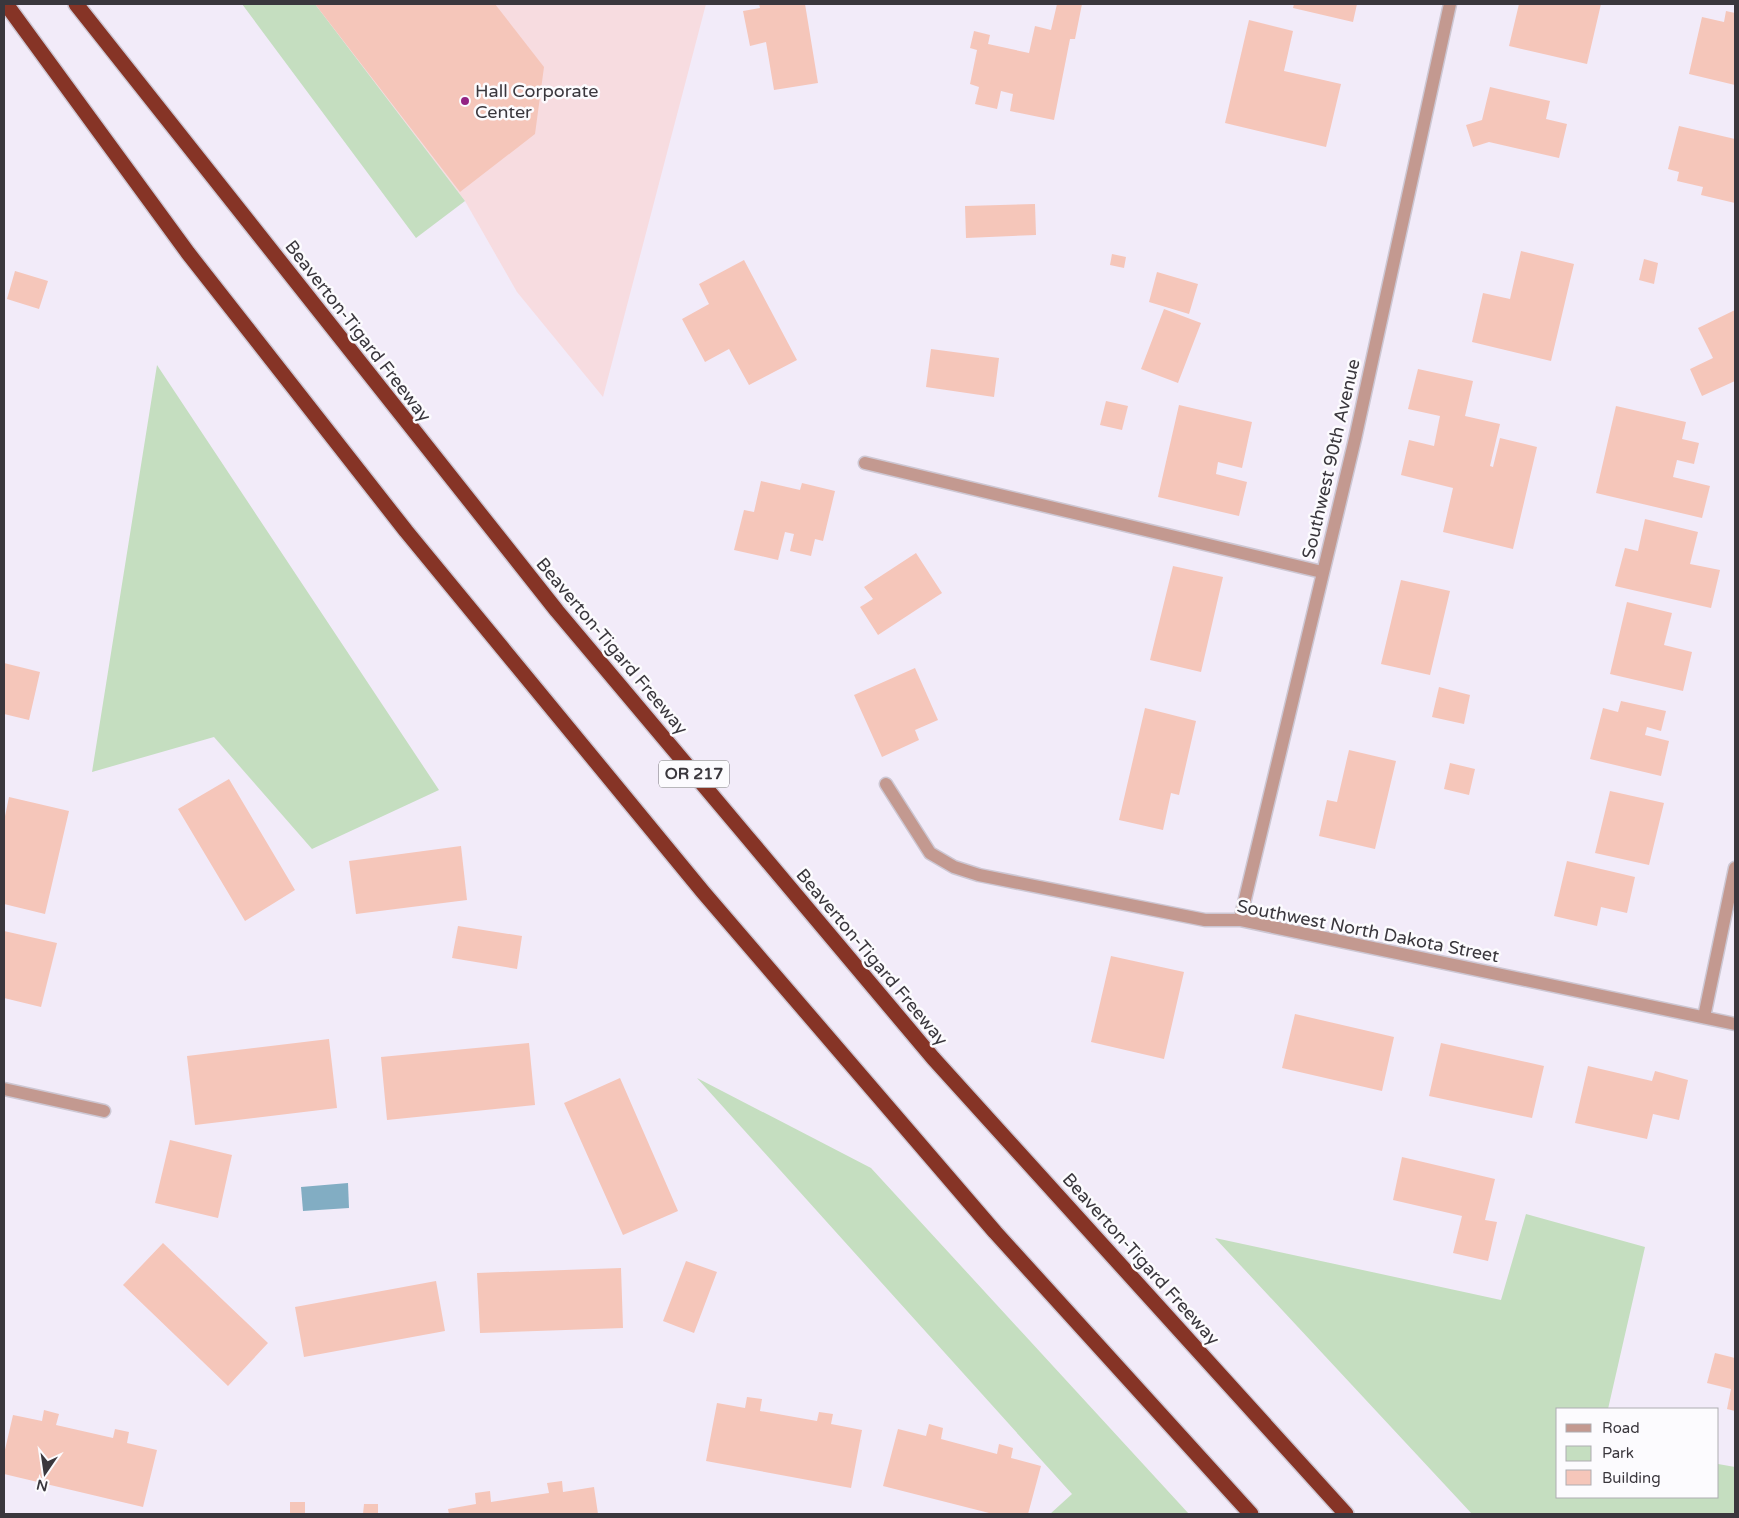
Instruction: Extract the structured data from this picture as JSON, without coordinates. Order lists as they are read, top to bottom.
{
  "streets": {
    "highway": ["Beaverton-Tigard Freeway", "OR 217"],
    "street": ["Southwest 90th Avenue", "Southwest North Dakota Street"]
  },
  "crossings": [
    ["Southwest 90th Avenue", "Southwest North Dakota Street"]
  ],
  "places": ["Hall Corporate Center"],
  "legend": ["Road", "Park", "Building"],
  "north": "bottom"
}
